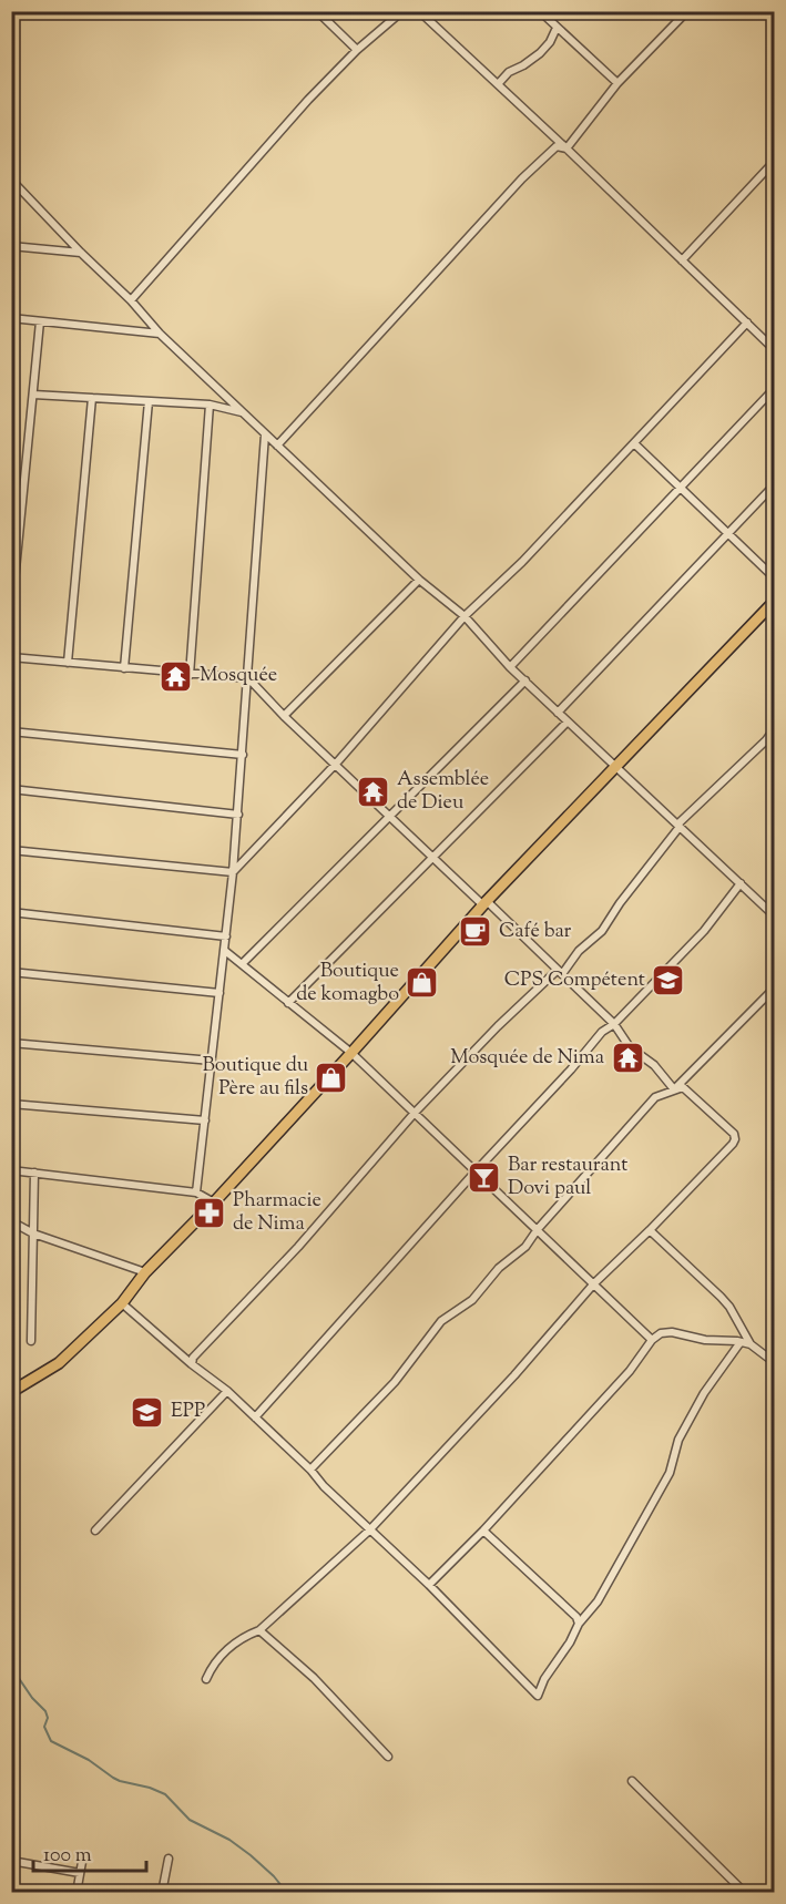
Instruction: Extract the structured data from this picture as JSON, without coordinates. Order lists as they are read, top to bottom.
{
  "places": {
    "temple": ["Mosquée", "Assemblée de Dieu", "Mosquée de Nima"],
    "cafe": ["Café bar"],
    "school or university": ["CPS Compétent", "EPP"],
    "shop": ["Boutique de komagbo", "Boutique du Père au fils"],
    "bar": ["Bar restaurant Dovi paul"],
    "pharmacy": ["Pharmacie de Nima"]
  },
  "scale_bar": "100 m"
}
